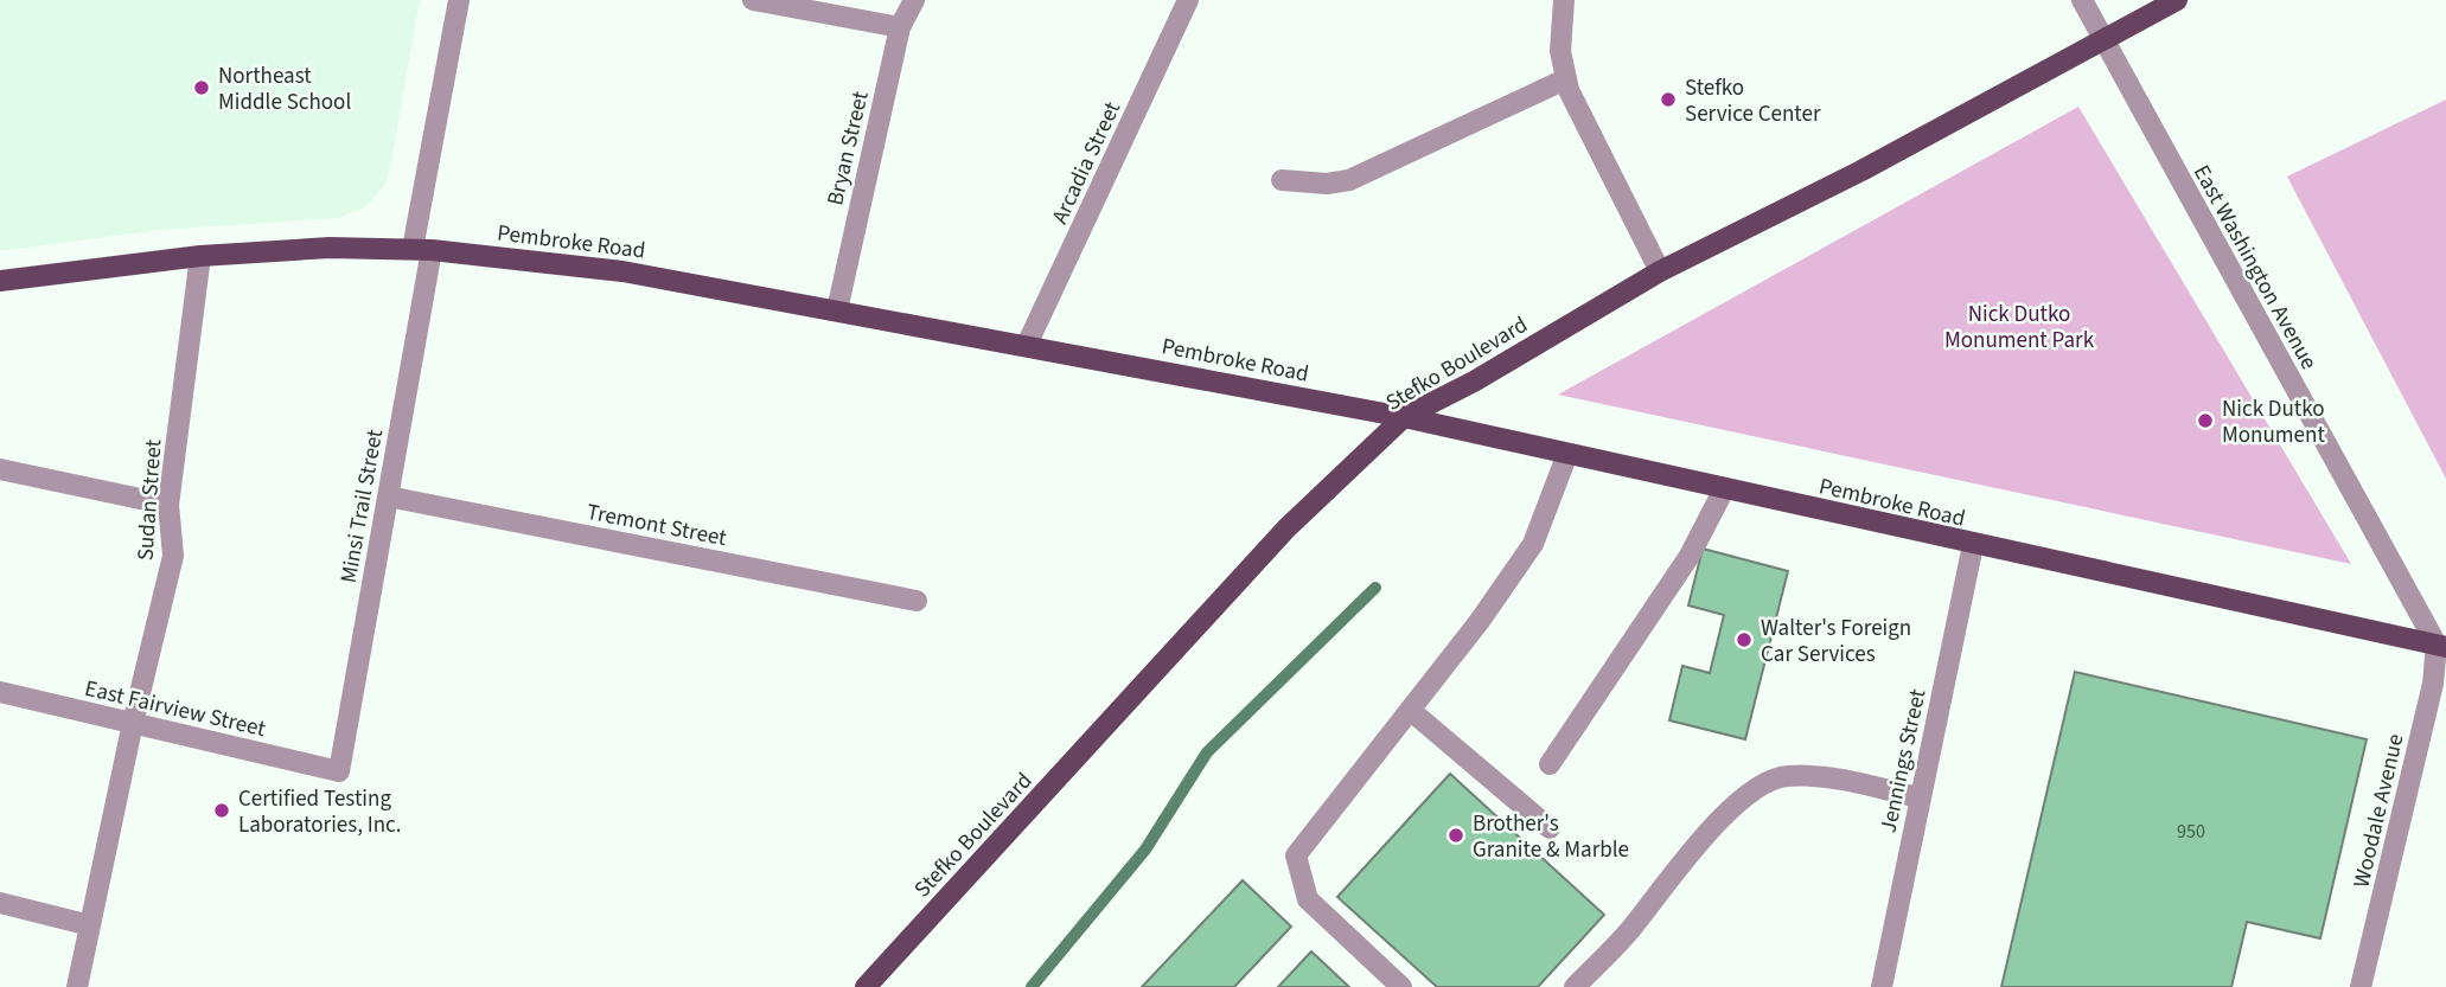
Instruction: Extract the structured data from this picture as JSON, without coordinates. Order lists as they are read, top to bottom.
{
  "streets": {
    "main road": ["Pembroke Road", "Stefko Boulevard"],
    "street": [
      "Bryan Street",
      "Arcadia Street",
      "East Washington Avenue",
      "Sudan Street",
      "Minsi Trail Street",
      "Tremont Street",
      "East Fairview Street",
      "Jennings Street",
      "Woodale Avenue"
    ]
  },
  "crossings": [
    ["Bryan Street", "Pembroke Road"],
    ["Arcadia Street", "Pembroke Road"],
    ["Pembroke Road", "East Washington Avenue"],
    ["Pembroke Road", "Stefko Boulevard"],
    ["Pembroke Road", "Sudan Street"],
    ["Pembroke Road", "Minsi Trail Street"],
    ["Pembroke Road", "Jennings Street"],
    ["Pembroke Road", "Woodale Avenue"],
    ["East Washington Avenue", "Stefko Boulevard"],
    ["East Washington Avenue", "Woodale Avenue"],
    ["Sudan Street", "East Fairview Street"],
    ["Minsi Trail Street", "Tremont Street"],
    ["Minsi Trail Street", "East Fairview Street"]
  ],
  "parks": ["Nick Dutko Monument Park"],
  "places": [
    "Northeast Middle School",
    "Stefko Service Center",
    "Nick Dutko Monument",
    "Walter's Foreign Car Services",
    "Certified Testing Laboratories, Inc.",
    "Brother's Granite & Marble"
  ],
  "house_numbers": ["950"]
}
